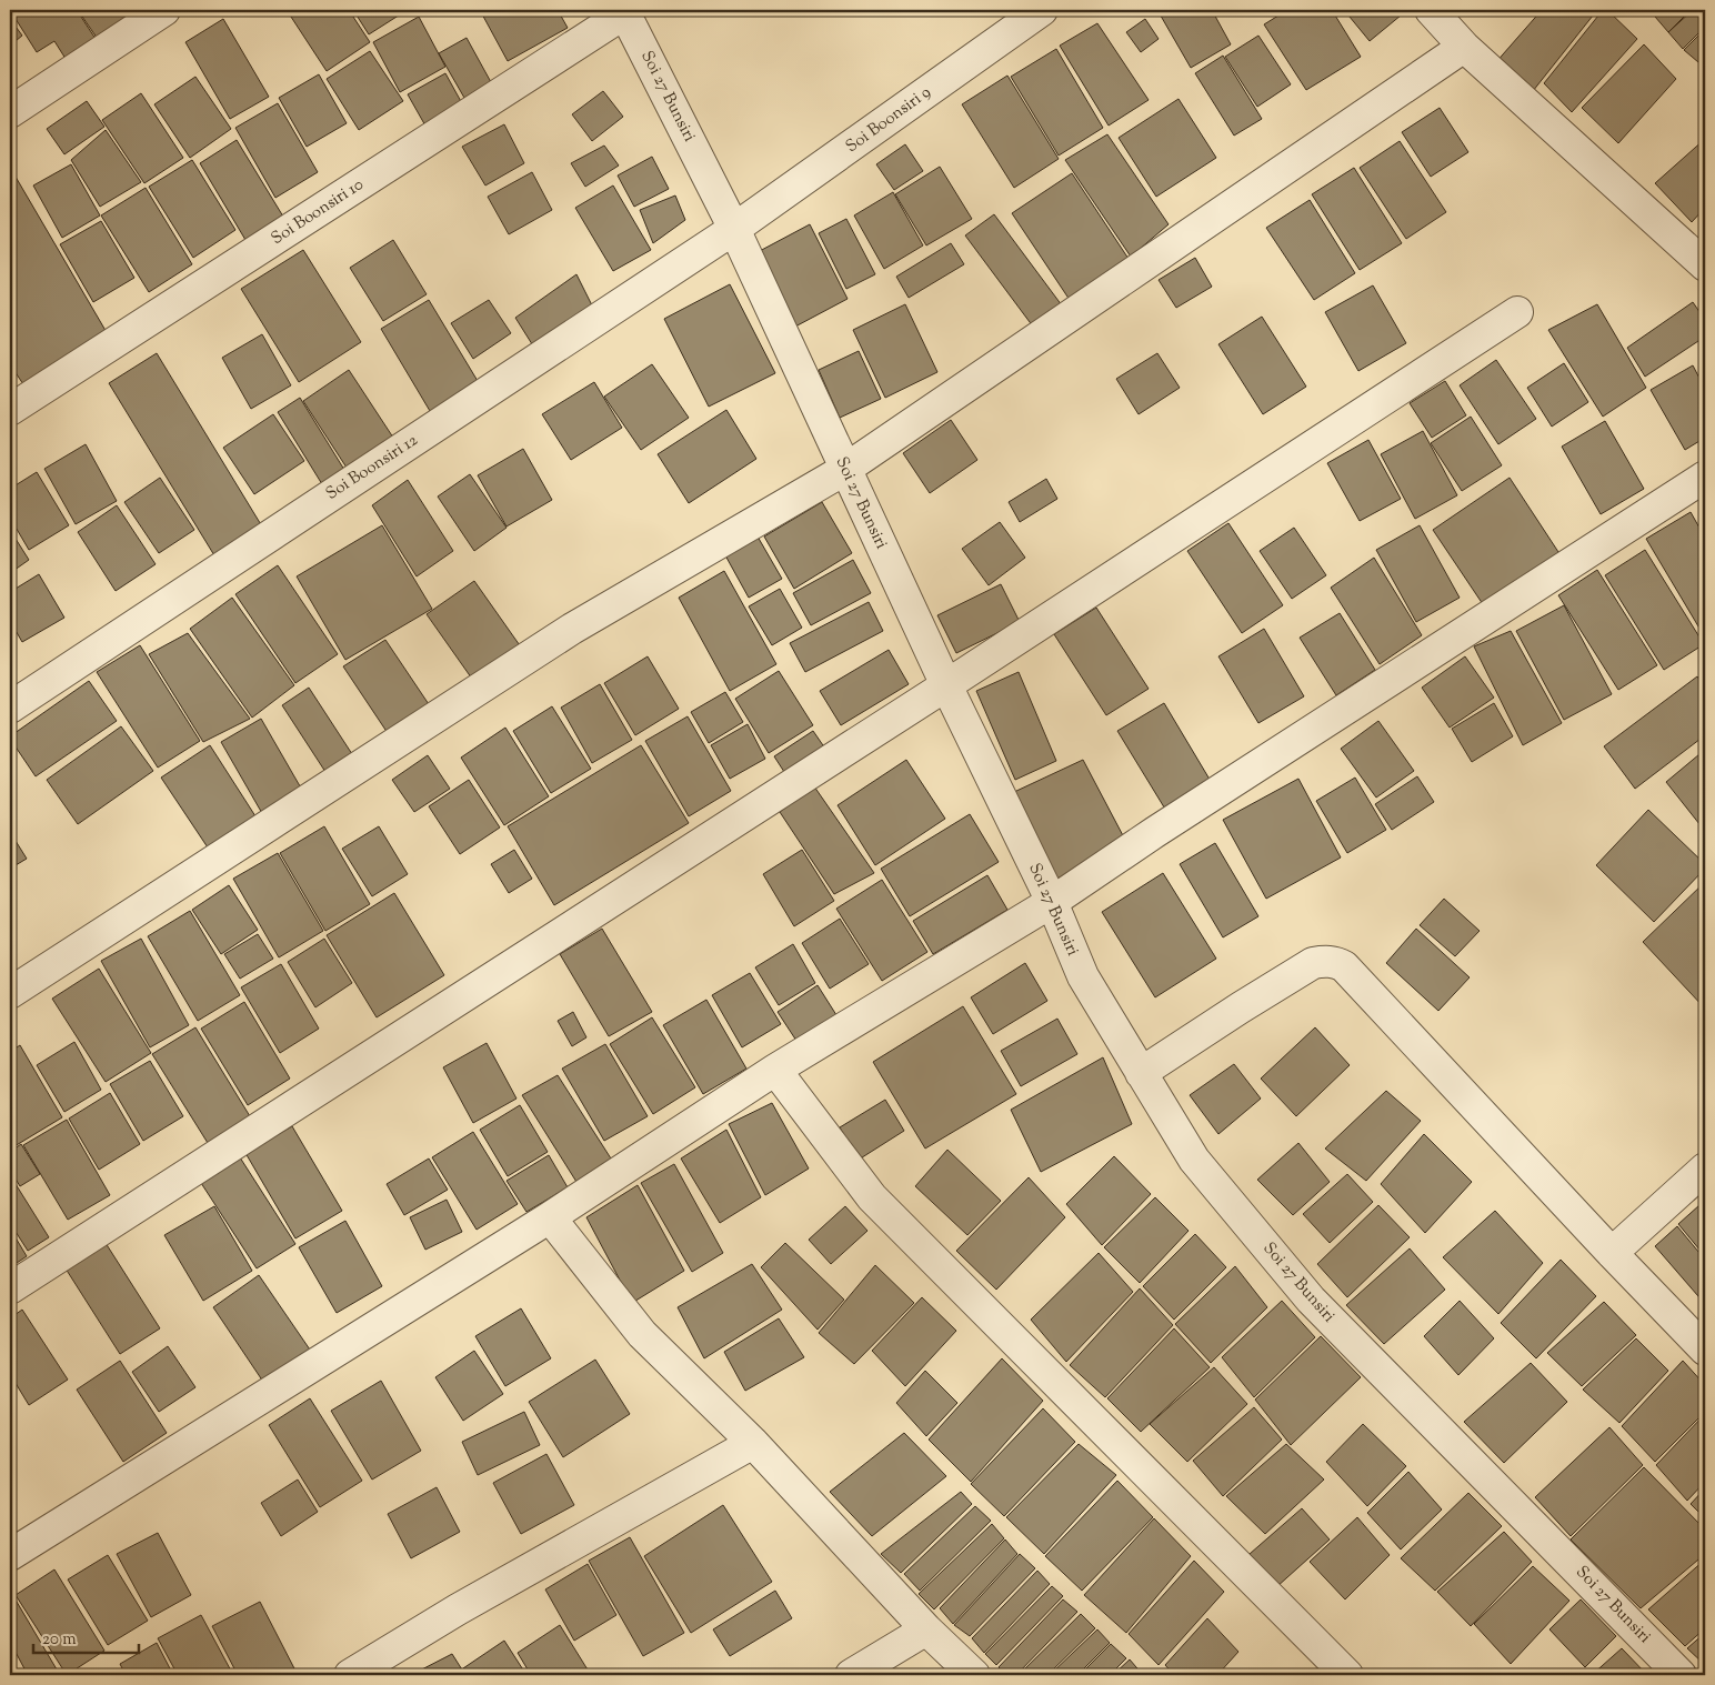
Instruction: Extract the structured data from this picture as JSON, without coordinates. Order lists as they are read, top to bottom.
{
  "streets": {
    "street": [
      "Soi 27 Bunsiri",
      "Soi Boonsiri 9",
      "Soi Boonsiri 10",
      "Soi Boonsiri 12"
    ]
  },
  "crossings": [
    ["Soi 27 Bunsiri", "Soi Boonsiri 9"],
    ["Soi 27 Bunsiri", "Soi Boonsiri 10"],
    ["Soi 27 Bunsiri", "Soi Boonsiri 12"],
    ["Soi Boonsiri 9", "Soi Boonsiri 12"]
  ],
  "scale_bar": "20 m"
}
